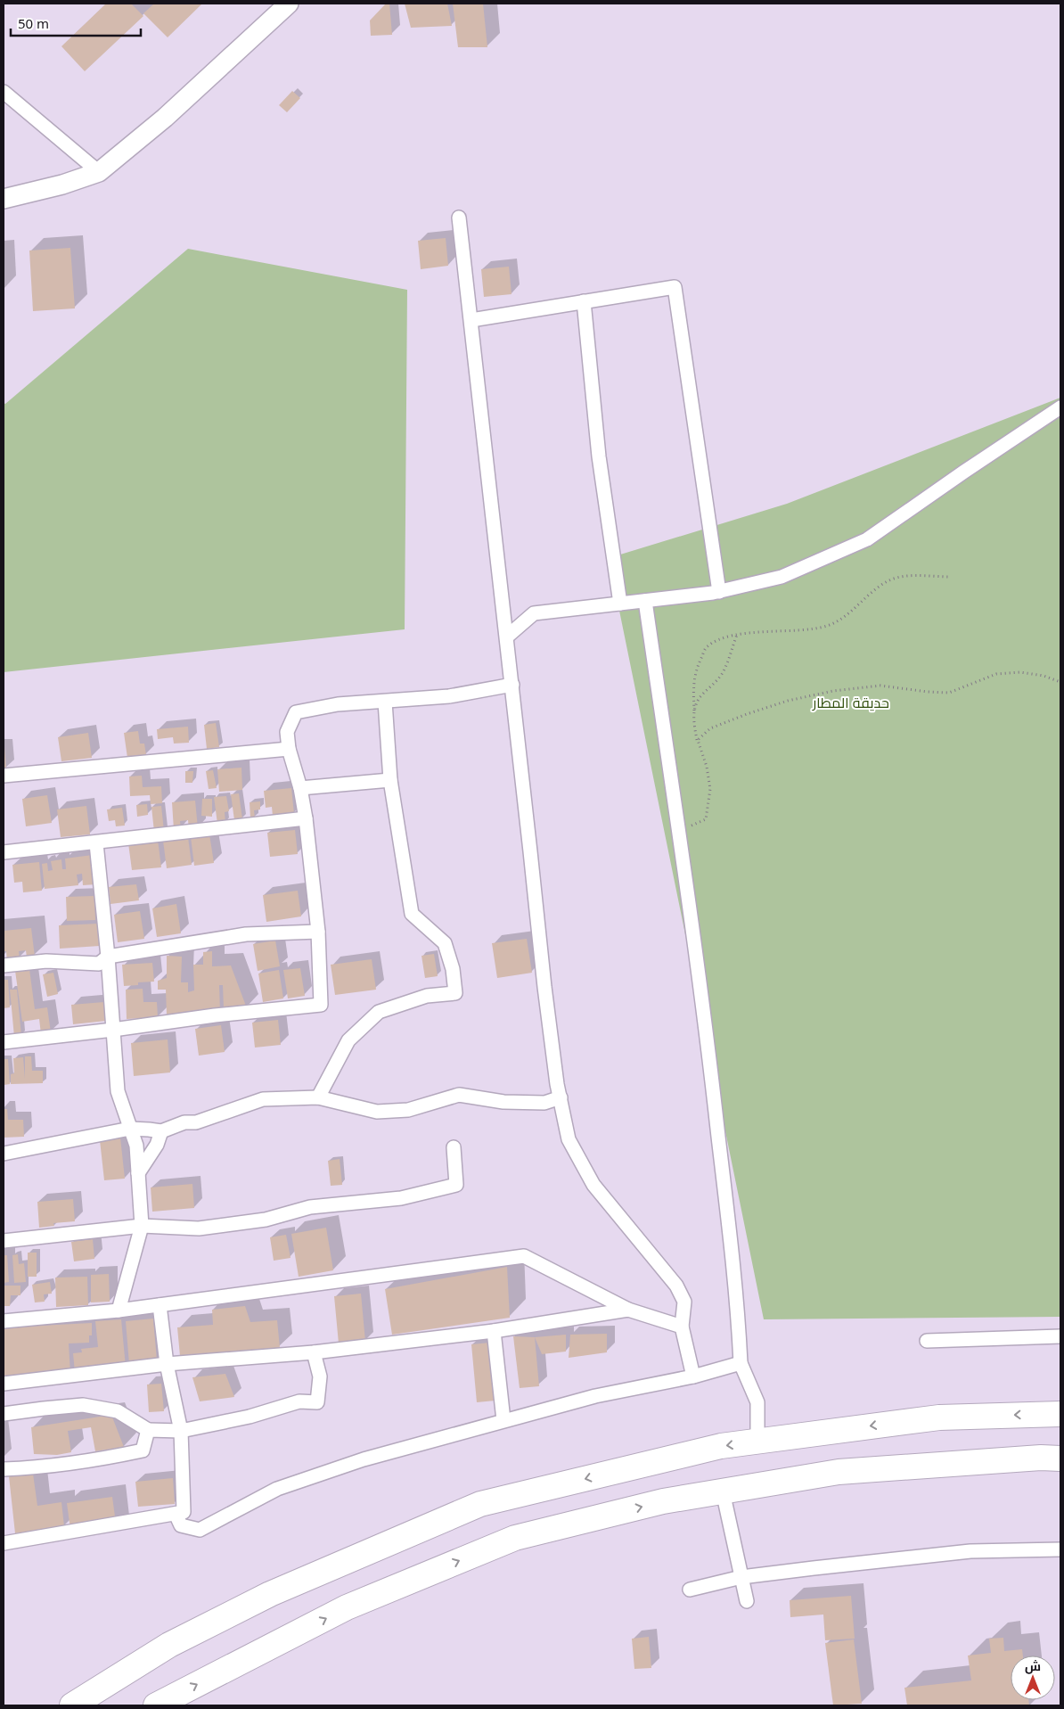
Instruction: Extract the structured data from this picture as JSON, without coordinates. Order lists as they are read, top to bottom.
{
  "parks": ["حديقة المطار"],
  "scale_bar": "50 m",
  "north": "top"
}
